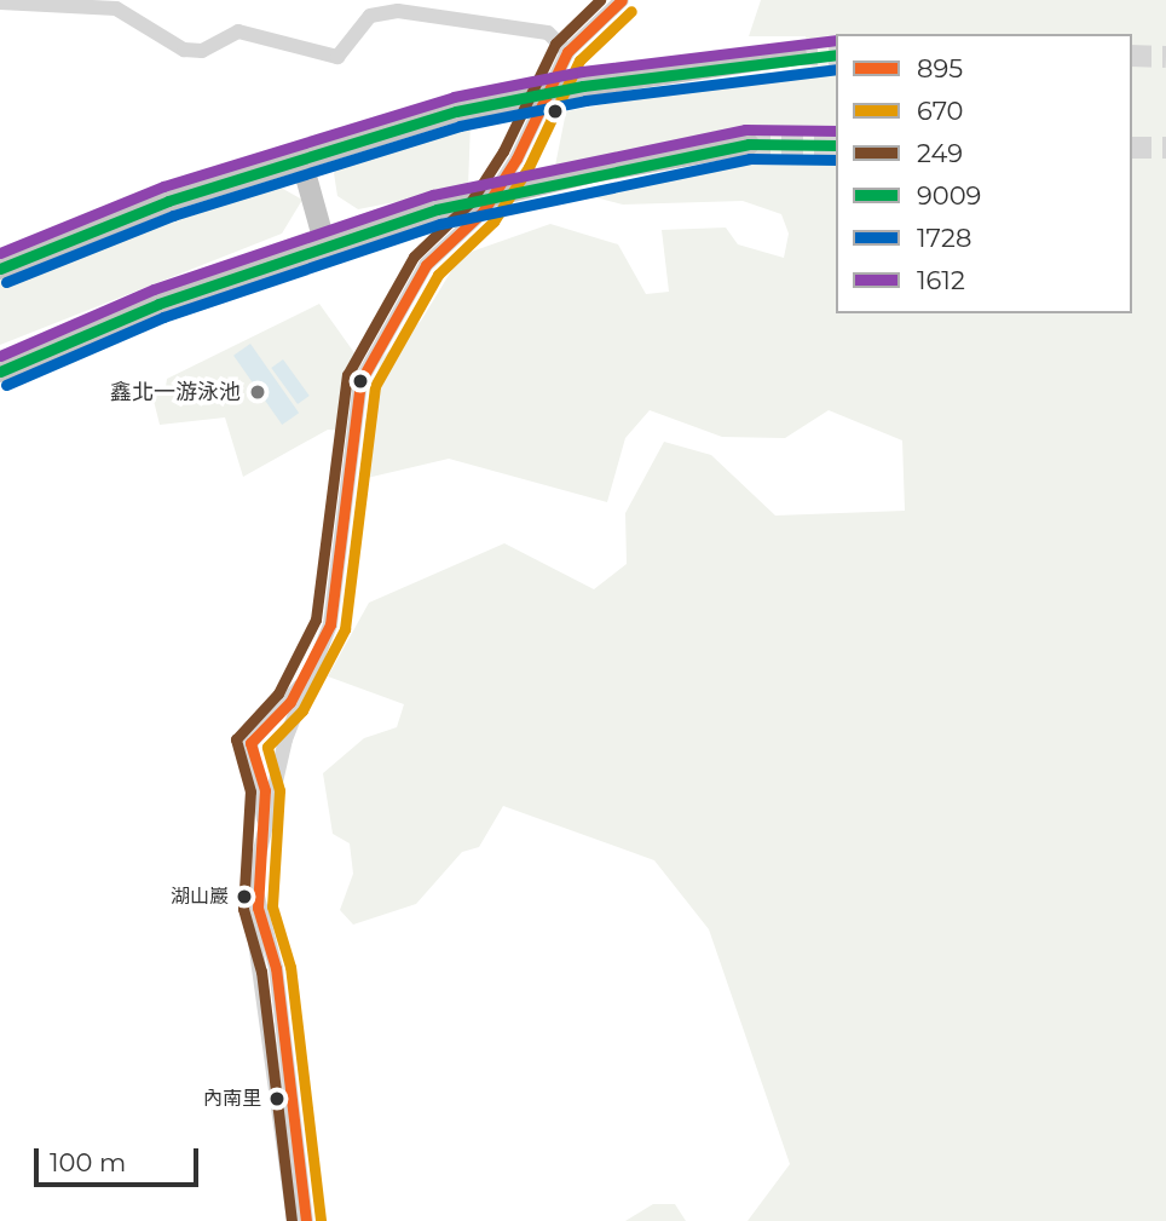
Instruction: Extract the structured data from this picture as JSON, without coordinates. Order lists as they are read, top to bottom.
{
  "places": ["鑫北一游泳池", "湖山巖", "內南里"],
  "lines": [
    "transit line 895",
    "transit line 249",
    "transit line 670",
    "transit line 1612",
    "transit line 9009",
    "transit line 1728"
  ],
  "legend": [
    "895",
    "670",
    "249",
    "9009",
    "1728",
    "1612"
  ],
  "scale_bar": "100 m"
}
